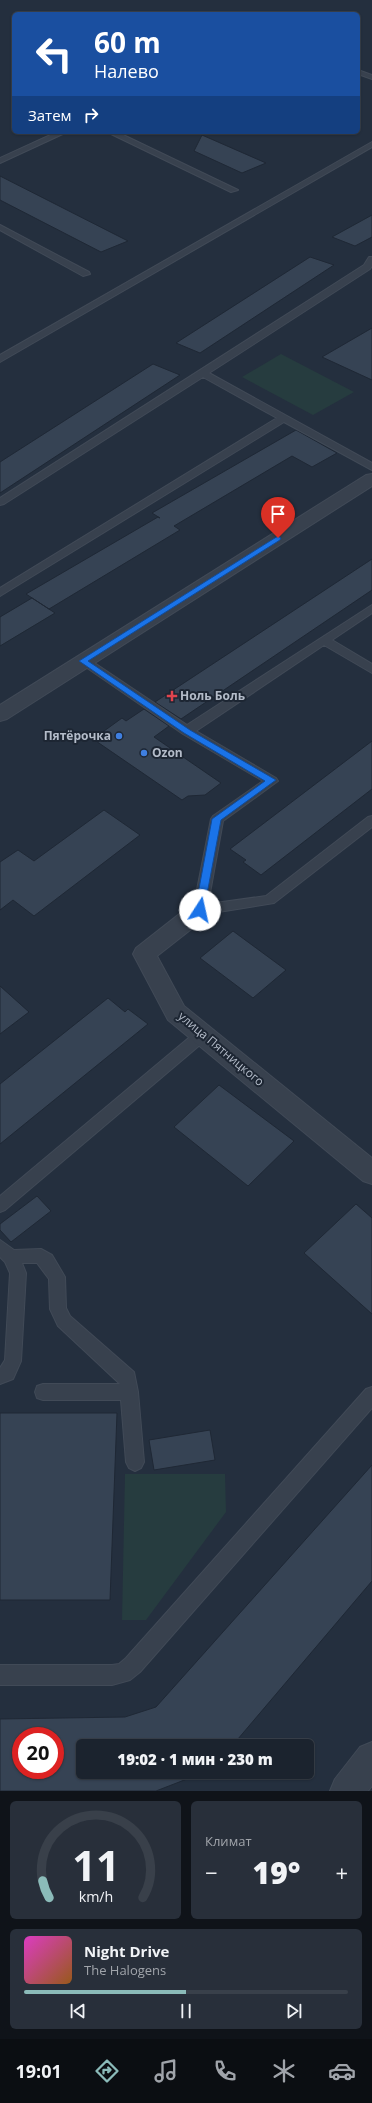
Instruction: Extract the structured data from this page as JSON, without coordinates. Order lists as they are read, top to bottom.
{
  "streets": {
    "street": ["улица Пятницкого"]
  },
  "places": {
    "health": ["Ноль Боль"],
    "other": ["Пятёрочка", "Ozon"]
  },
  "page": {
    "turn": ["60 m", "Налево"],
    "then": "Затем",
    "limit": "20",
    "trip": "19:02 · 1 мин · 230 m",
    "tile": "Климат",
    "heat": ["−", "19°", "+"],
    "song": ["Night Drive", "The Halogens"],
    "tabs": "19:01",
    "gauge": ["11", "km/h"]
  }
}
